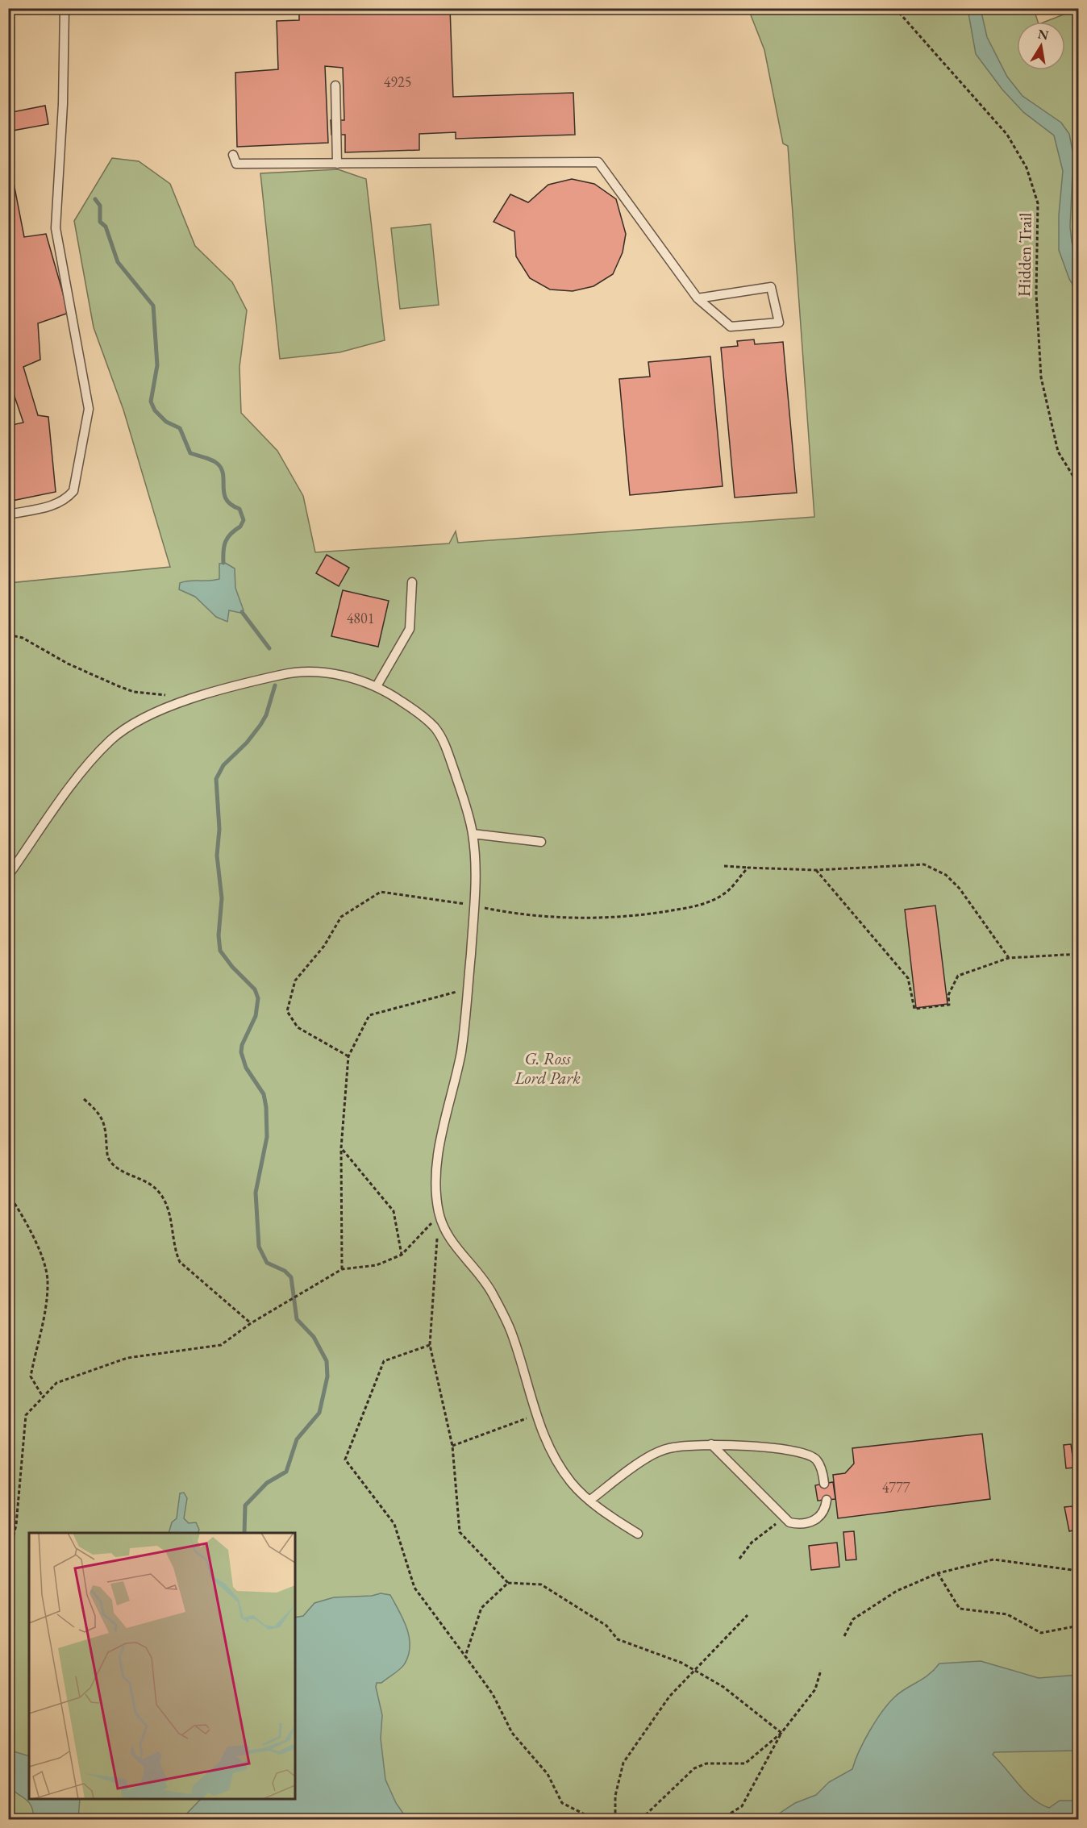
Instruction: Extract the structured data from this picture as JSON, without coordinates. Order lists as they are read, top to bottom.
{
  "streets": {
    "path": ["Hidden Trail"]
  },
  "parks": ["G. Ross Lord Park"],
  "house_numbers": ["4925", "4801", "4777"],
  "north": "top"
}
